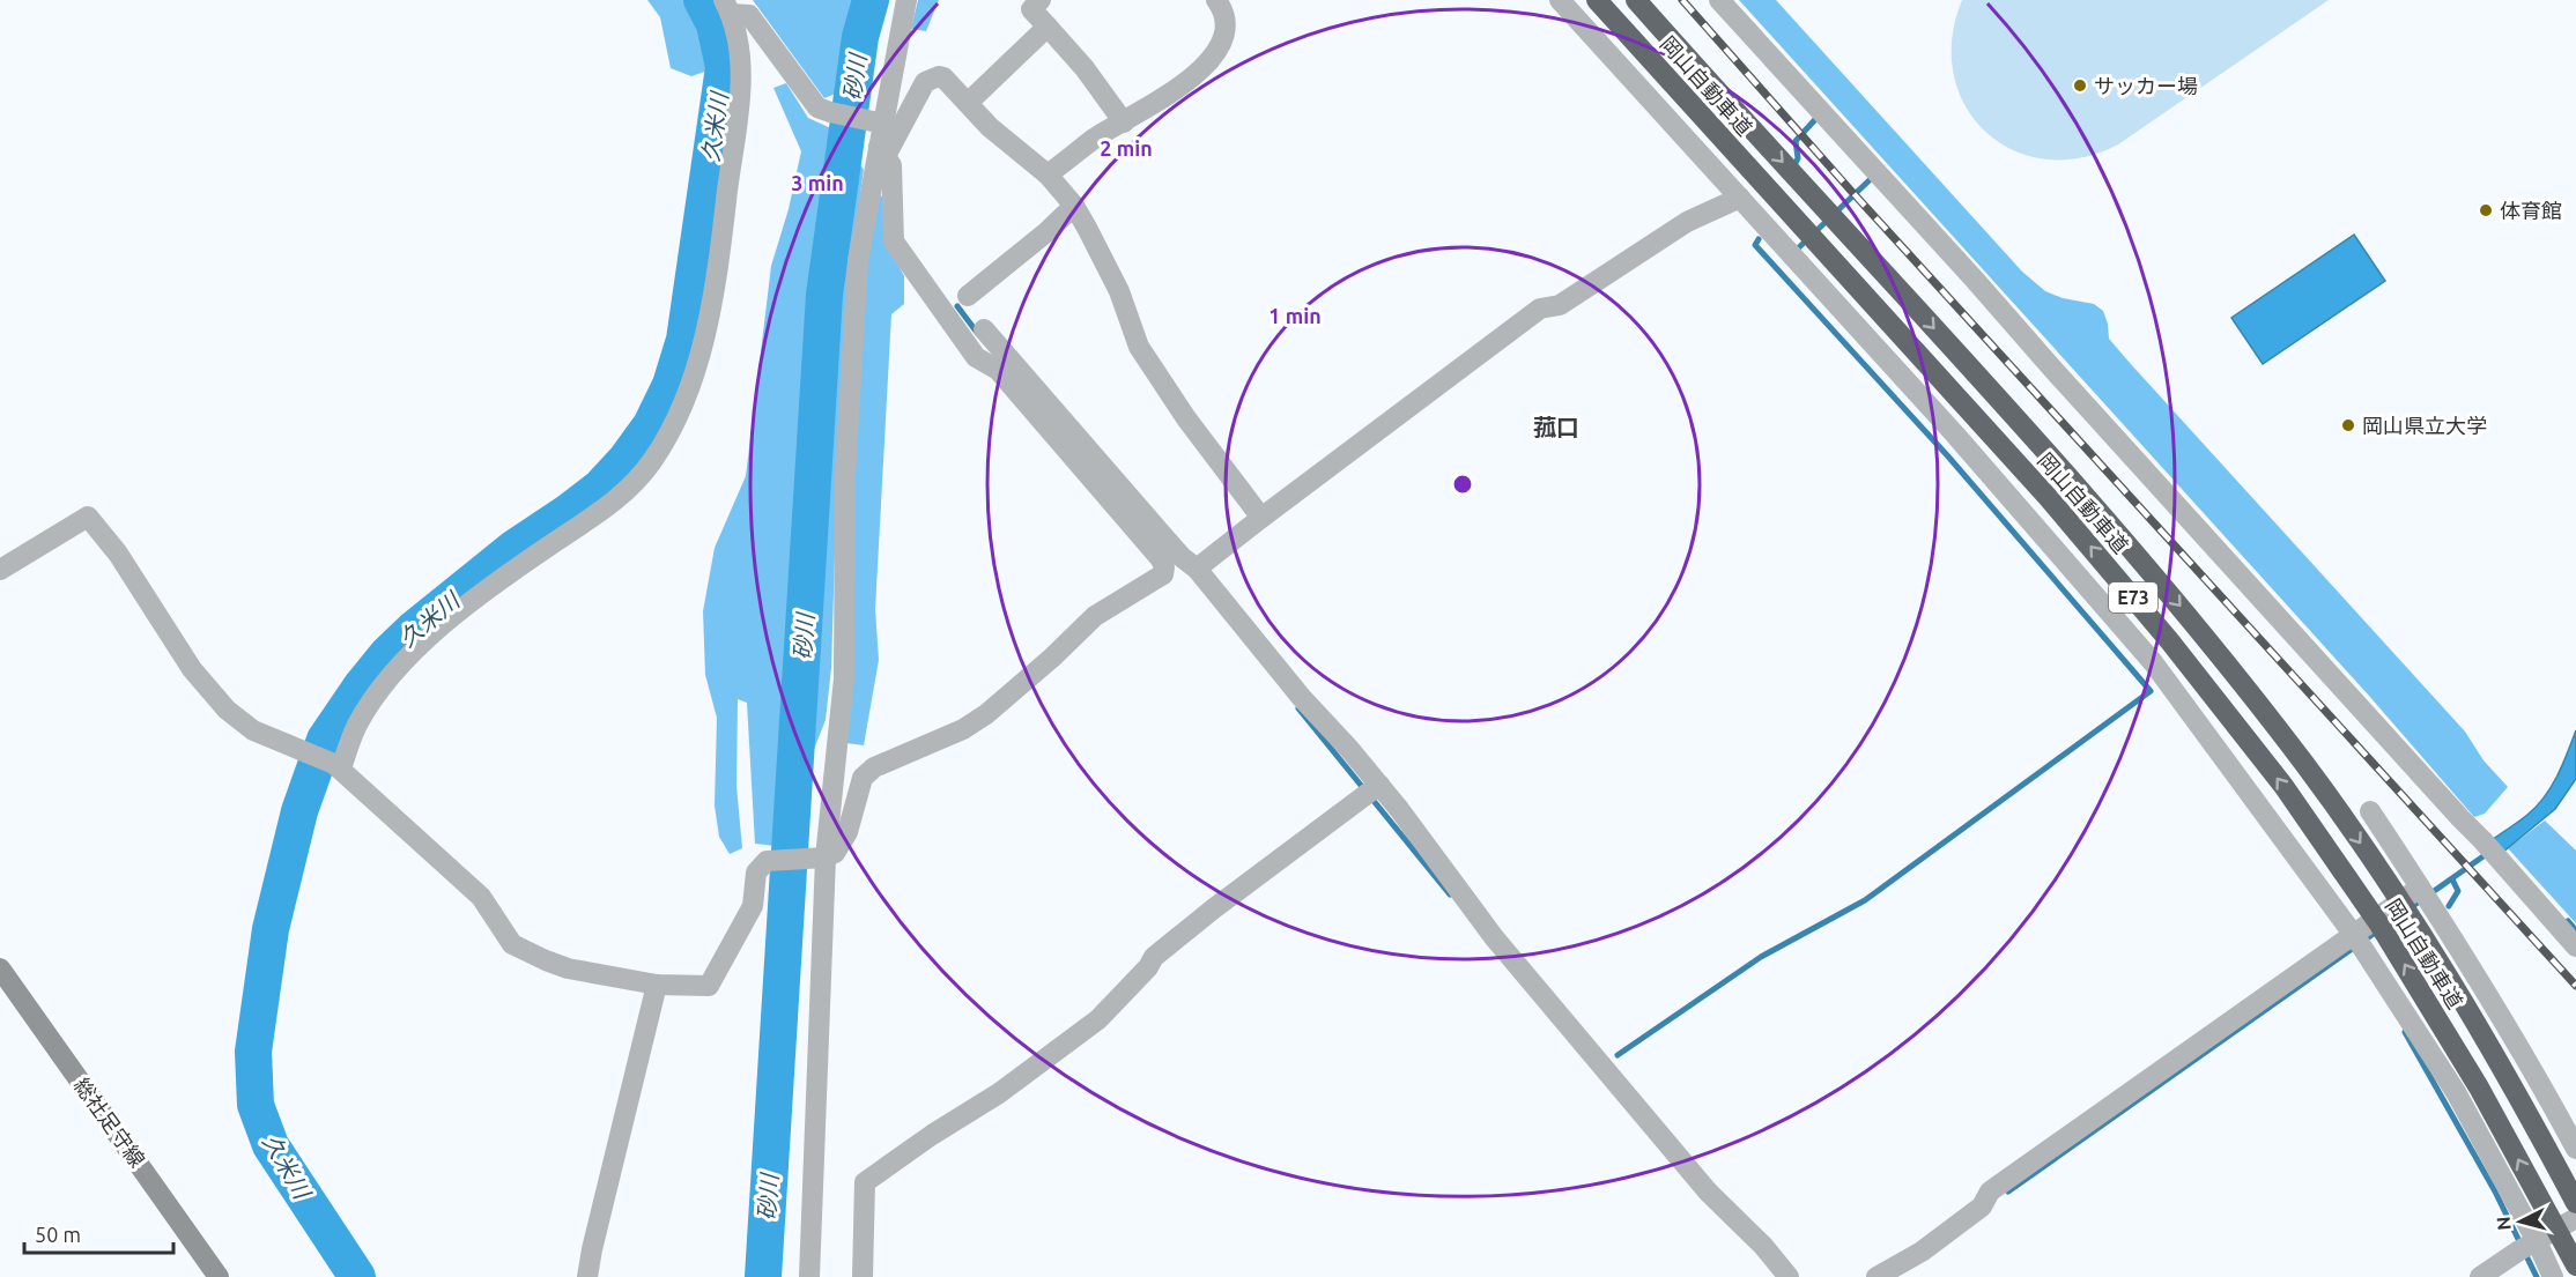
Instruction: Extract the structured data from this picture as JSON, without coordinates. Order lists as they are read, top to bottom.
{
  "streets": {
    "highway": ["岡山自動車道", "E73"],
    "main road": ["総社足守線"]
  },
  "districts": ["菰口"],
  "water": ["砂川", "久米川"],
  "places": ["サッカー場", "体育館", "岡山県立大学"],
  "scale_bar": "50 m",
  "north": "left",
  "rings": ["2 min", "3 min", "1 min"]
}
